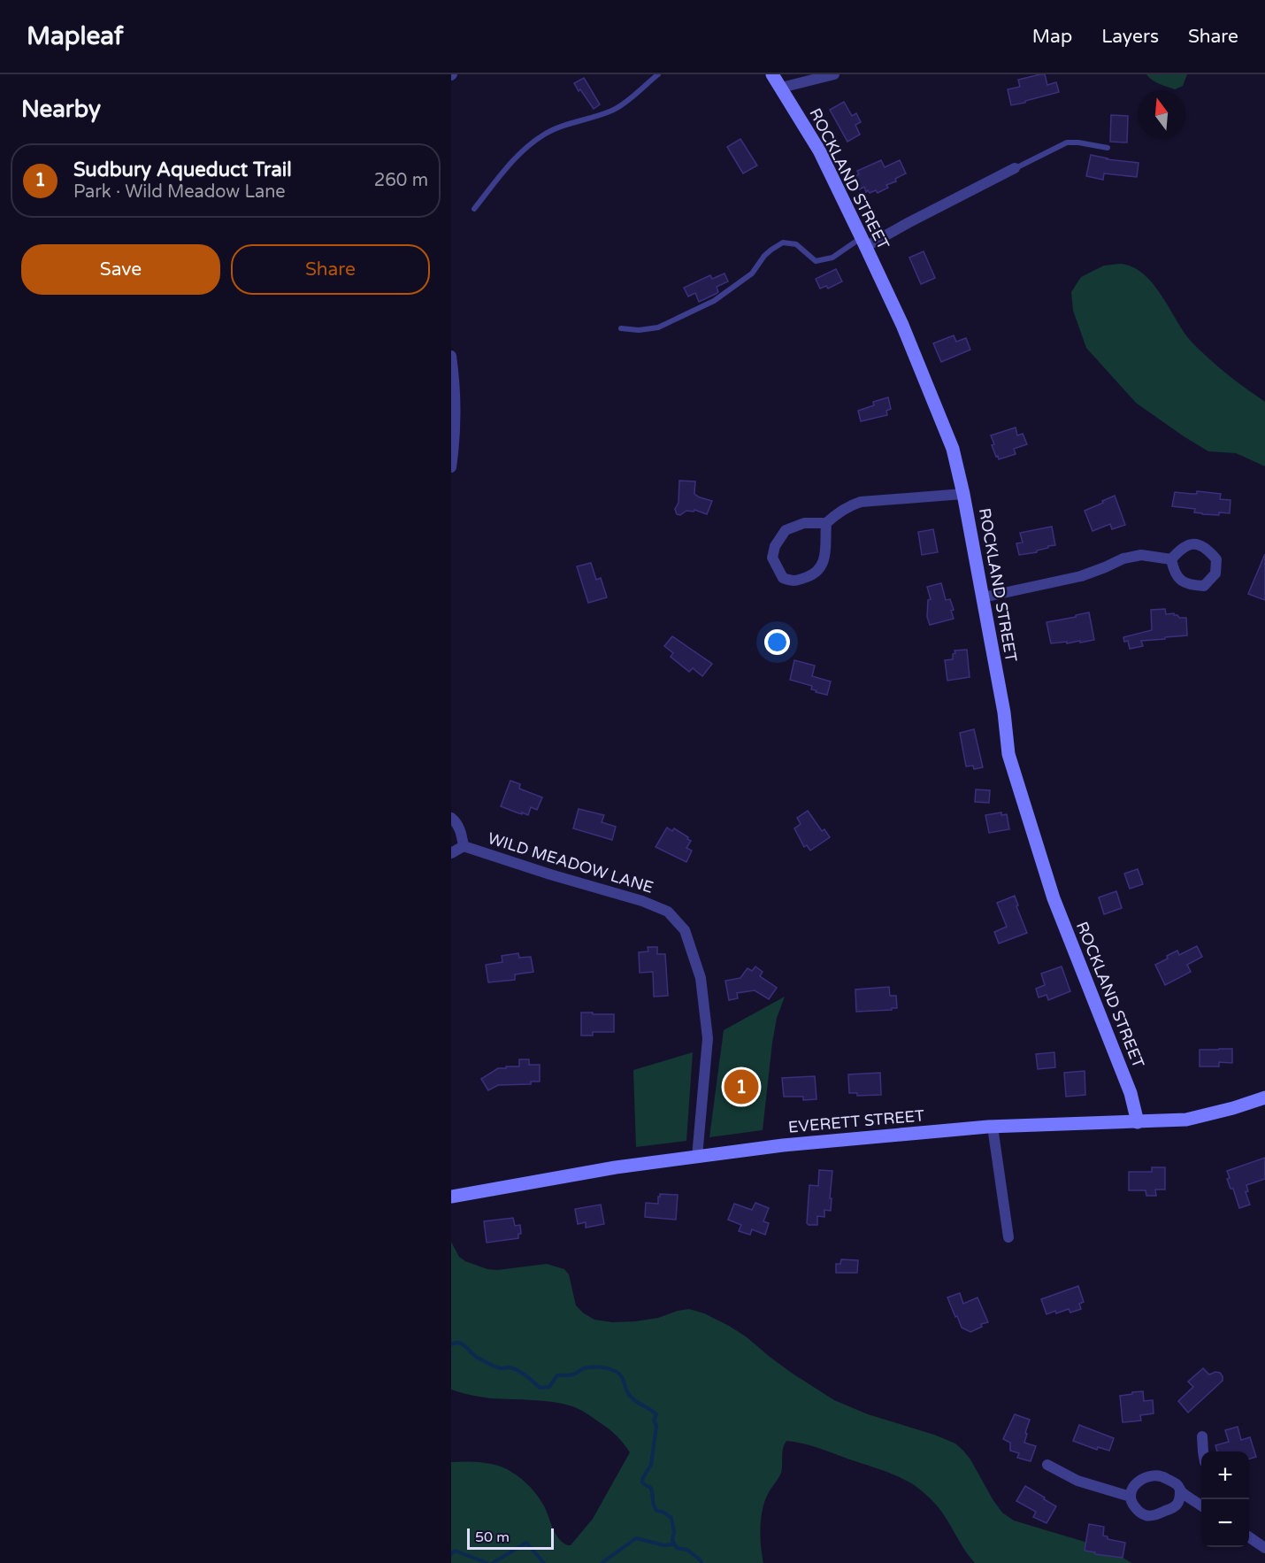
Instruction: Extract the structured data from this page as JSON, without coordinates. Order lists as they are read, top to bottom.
{
  "streets": {
    "street": ["ROCKLAND STREET", "WILD MEADOW LANE", "EVERETT STREET"]
  },
  "crossings": [
    ["ROCKLAND STREET", "EVERETT STREET"],
    ["WILD MEADOW LANE", "EVERETT STREET"]
  ],
  "scale_bar": "50 m",
  "north": "top",
  "page": {
    "header": "Mapleaf",
    "nav": ["Map", "Layers", "Share"],
    "heading": "Nearby",
    "list": [
      {
        "mark": "1",
        "name": "Sudbury Aqueduct Trail",
        "note": "Park · Wild Meadow Lane",
        "value": "260 m"
      }
    ],
    "buttons": ["Save", "Share"],
    "pins": "1",
    "map_buttons": ["+", "−"],
    "scale": "50 m"
  }
}
